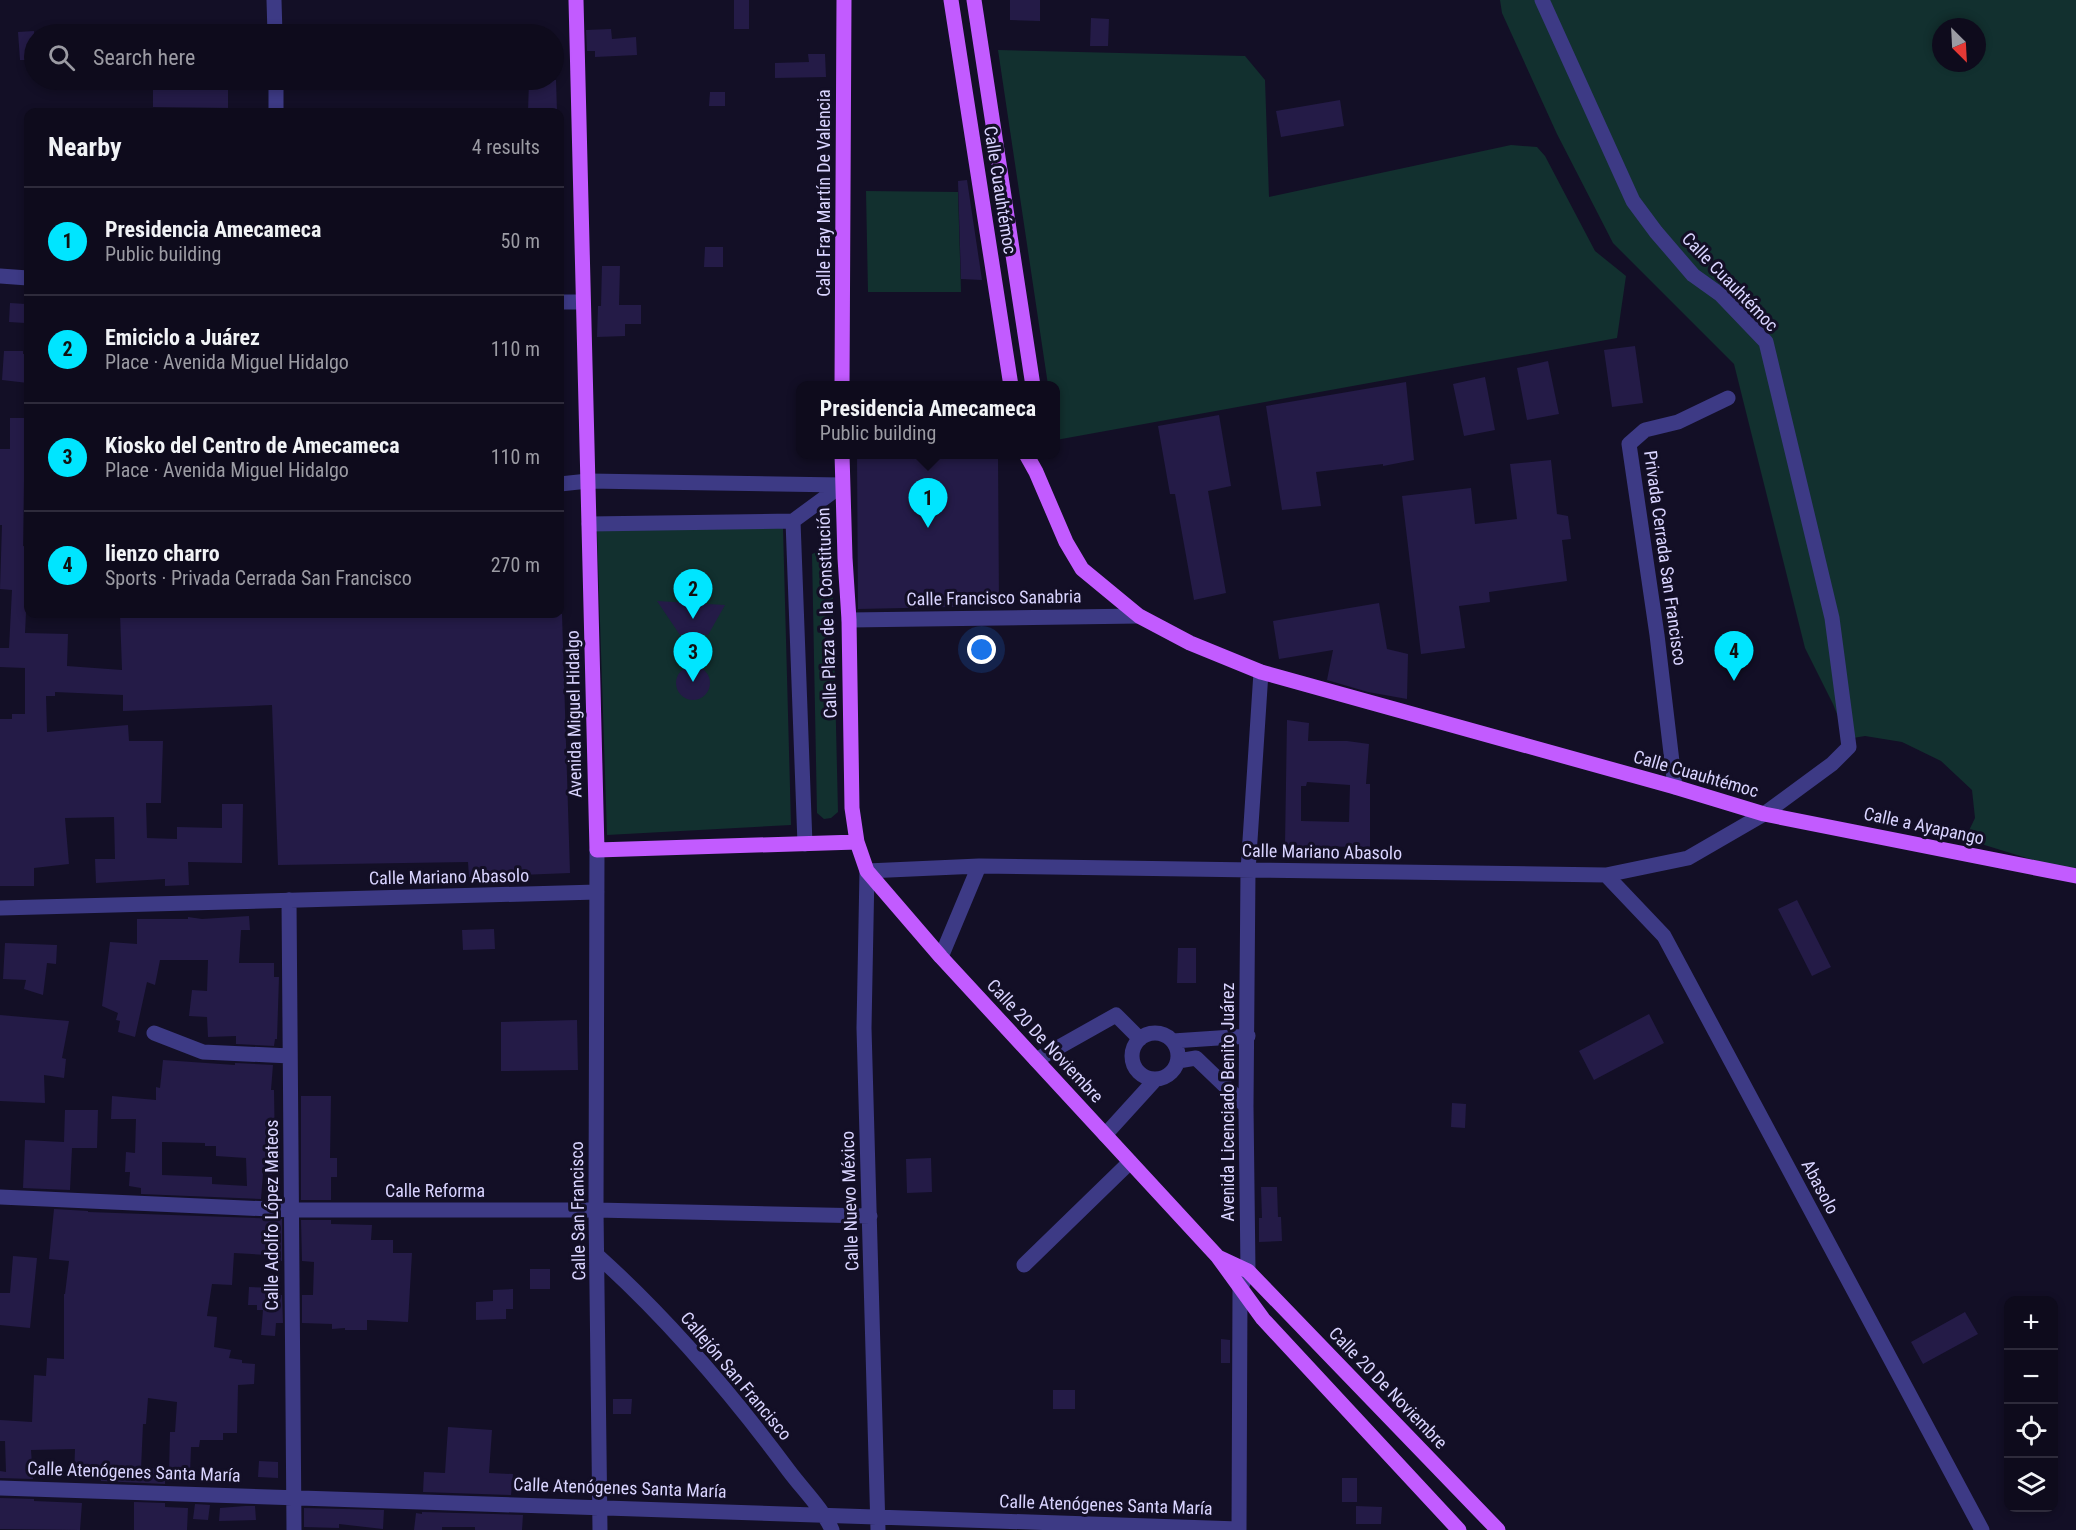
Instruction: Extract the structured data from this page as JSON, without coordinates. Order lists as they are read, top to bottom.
{
  "streets": {
    "main road": [
      "Calle Cuauhtémoc",
      "Calle Fray Martín De Valencia",
      "Calle Plaza de la Constitución",
      "Avenida Miguel Hidalgo",
      "Calle a Ayapango",
      "Calle 20 De Noviembre"
    ],
    "street": [
      "Privada Cerrada San Francisco",
      "Calle Francisco Sanabria",
      "Calle Mariano Abasolo",
      "Avenida Licenciado Benito Juárez",
      "Abasolo",
      "Calle Reforma",
      "Calle Nuevo México",
      "Calle San Francisco",
      "Calle Adolfo López Mateos",
      "Callejón San Francisco",
      "Calle Atenógenes Santa María"
    ]
  },
  "crossings": [
    ["Calle Cuauhtémoc", "Privada Cerrada San Francisco"],
    ["Calle Cuauhtémoc", "Calle Francisco Sanabria"],
    ["Calle Cuauhtémoc", "Calle a Ayapango"],
    ["Calle Cuauhtémoc", "Calle Mariano Abasolo"],
    ["Calle Cuauhtémoc", "Avenida Licenciado Benito Juárez"],
    ["Calle Francisco Sanabria", "Calle Plaza de la Constitución"],
    ["Calle Plaza de la Constitución", "Avenida Miguel Hidalgo"],
    ["Calle Plaza de la Constitución", "Calle 20 De Noviembre"],
    ["Calle a Ayapango", "Calle Mariano Abasolo"],
    ["Calle Mariano Abasolo", "Calle 20 De Noviembre"],
    ["Calle Mariano Abasolo", "Avenida Licenciado Benito Juárez"],
    ["Calle Mariano Abasolo", "Abasolo"],
    ["Calle Mariano Abasolo", "Calle Nuevo México"],
    ["Calle Mariano Abasolo", "Calle San Francisco"],
    ["Calle Mariano Abasolo", "Calle Adolfo López Mateos"],
    ["Calle 20 De Noviembre", "Avenida Licenciado Benito Juárez"],
    ["Calle 20 De Noviembre", "Calle Nuevo México"],
    ["Avenida Licenciado Benito Juárez", "Calle Atenógenes Santa María"],
    ["Calle Reforma", "Calle Nuevo México"],
    ["Calle Reforma", "Calle San Francisco"],
    ["Calle Reforma", "Calle Adolfo López Mateos"],
    ["Calle Nuevo México", "Calle Atenógenes Santa María"],
    ["Calle San Francisco", "Callejón San Francisco"],
    ["Calle San Francisco", "Calle Atenógenes Santa María"],
    ["Calle Adolfo López Mateos", "Calle Atenógenes Santa María"],
    ["Callejón San Francisco", "Calle Atenógenes Santa María"]
  ],
  "north": "bottom right",
  "page": {
    "search": "Search here",
    "heading": ["Nearby", "4 results"],
    "list": [
      {
        "mark": "1",
        "name": "Presidencia Amecameca",
        "note": "Public building",
        "value": "50 m"
      },
      {
        "mark": "2",
        "name": "Emiciclo a Juárez",
        "note": "Place · Avenida Miguel Hidalgo",
        "value": "110 m"
      },
      {
        "mark": "3",
        "name": "Kiosko del Centro de Amecameca",
        "note": "Place · Avenida Miguel Hidalgo",
        "value": "110 m"
      },
      {
        "mark": "4",
        "name": "lienzo charro",
        "note": "Sports · Privada Cerrada San Francisco",
        "value": "270 m"
      }
    ],
    "popup": ["Presidencia Amecameca", "Public building"],
    "pins": [
      "1",
      "2",
      "4",
      "3"
    ],
    "map_buttons": ["+", "−"]
  }
}
